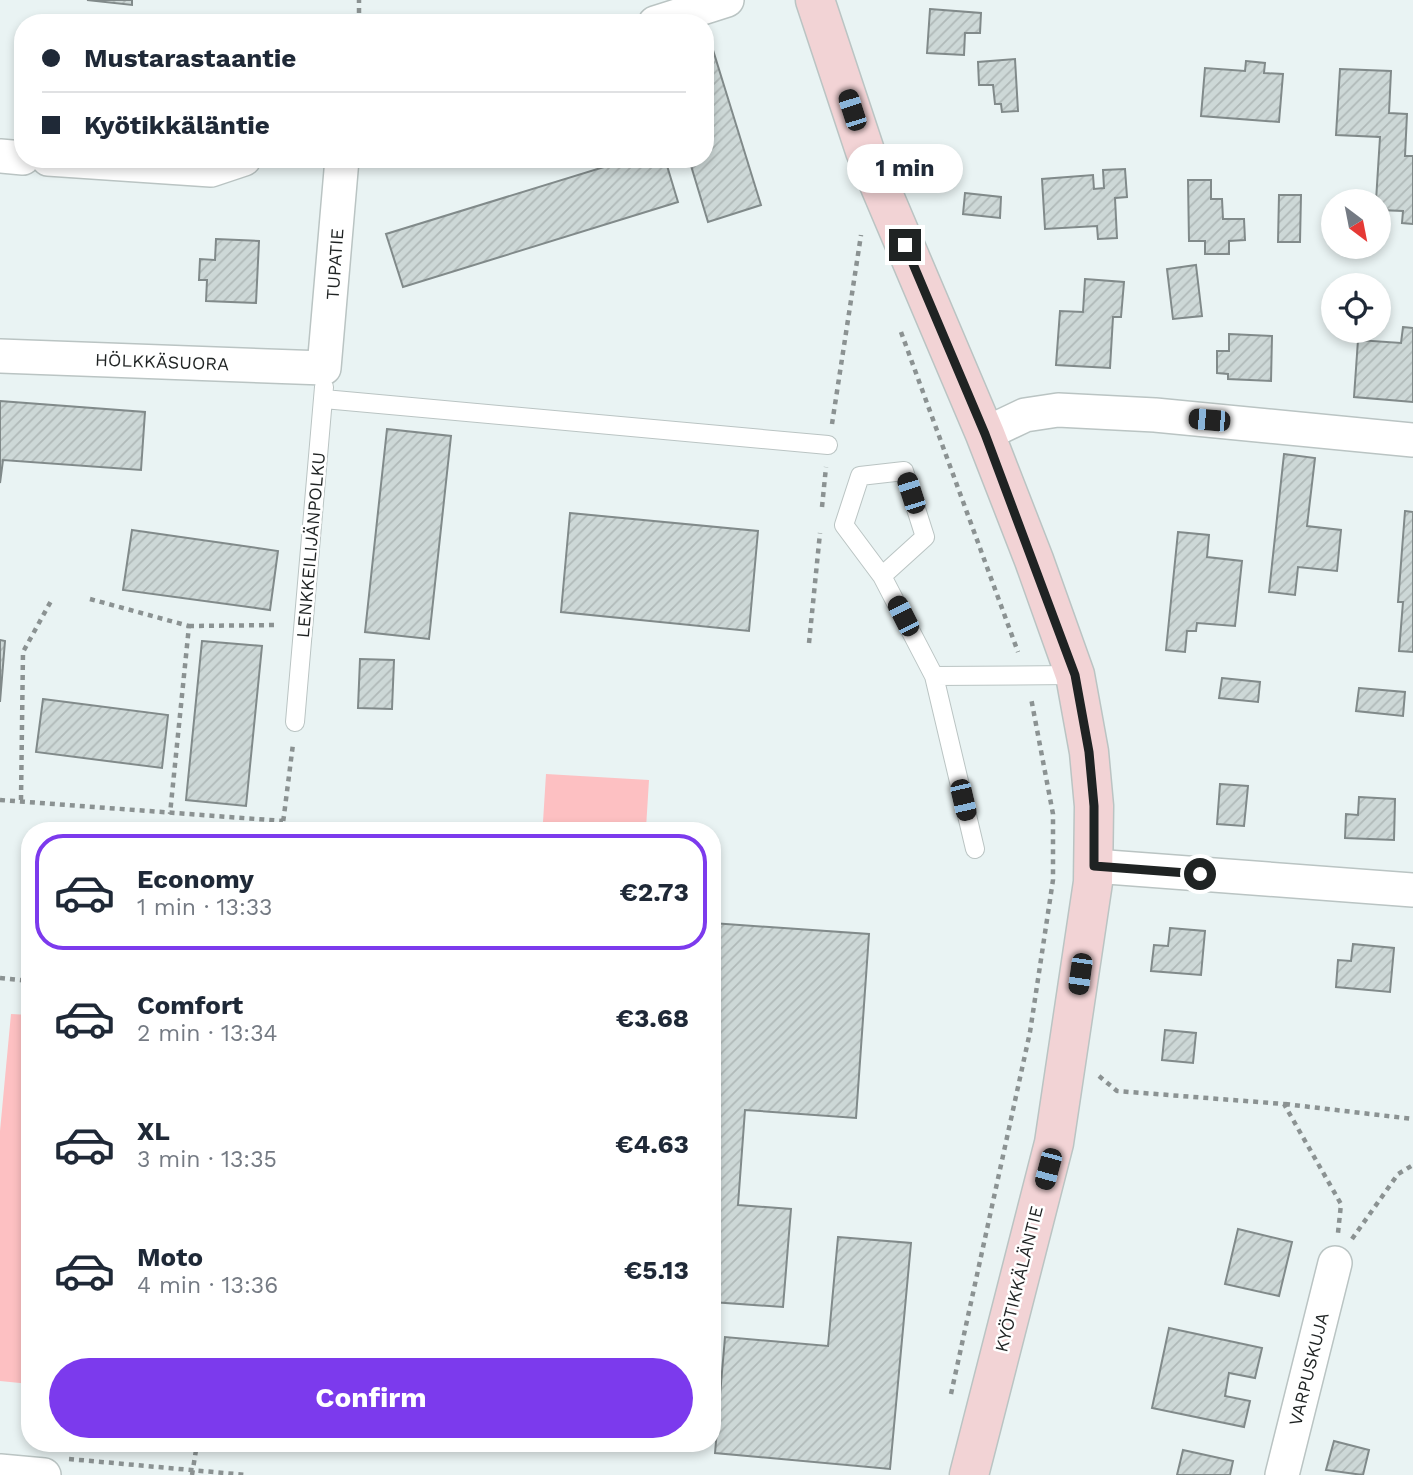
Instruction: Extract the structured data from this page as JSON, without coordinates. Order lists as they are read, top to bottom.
{
  "streets": {
    "main road": ["KYÖTIKKÄLÄNTIE"],
    "street": ["TUPATIE", "HÖLKKÄSUORA", "VARPUSKUJA"],
    "lane": ["LENKKEILIJÄNPOLKU"]
  },
  "crossings": [
    ["TUPATIE", "HÖLKKÄSUORA"],
    ["TUPATIE", "LENKKEILIJÄNPOLKU"],
    ["HÖLKKÄSUORA", "LENKKEILIJÄNPOLKU"]
  ],
  "north": "bottom right",
  "page": {
    "banner": ["Mustarastaantie", "Kyötikkäläntie"],
    "bubble": "1 min",
    "list": [
      {
        "name": "Economy",
        "note": "1 min · 13:33",
        "value": "€2.73"
      },
      {
        "name": "Comfort",
        "note": "2 min · 13:34",
        "value": "€3.68"
      },
      {
        "name": "XL",
        "note": "3 min · 13:35",
        "value": "€4.63"
      },
      {
        "name": "Moto",
        "note": "4 min · 13:36",
        "value": "€5.13"
      }
    ],
    "buttons": "Confirm"
  }
}
